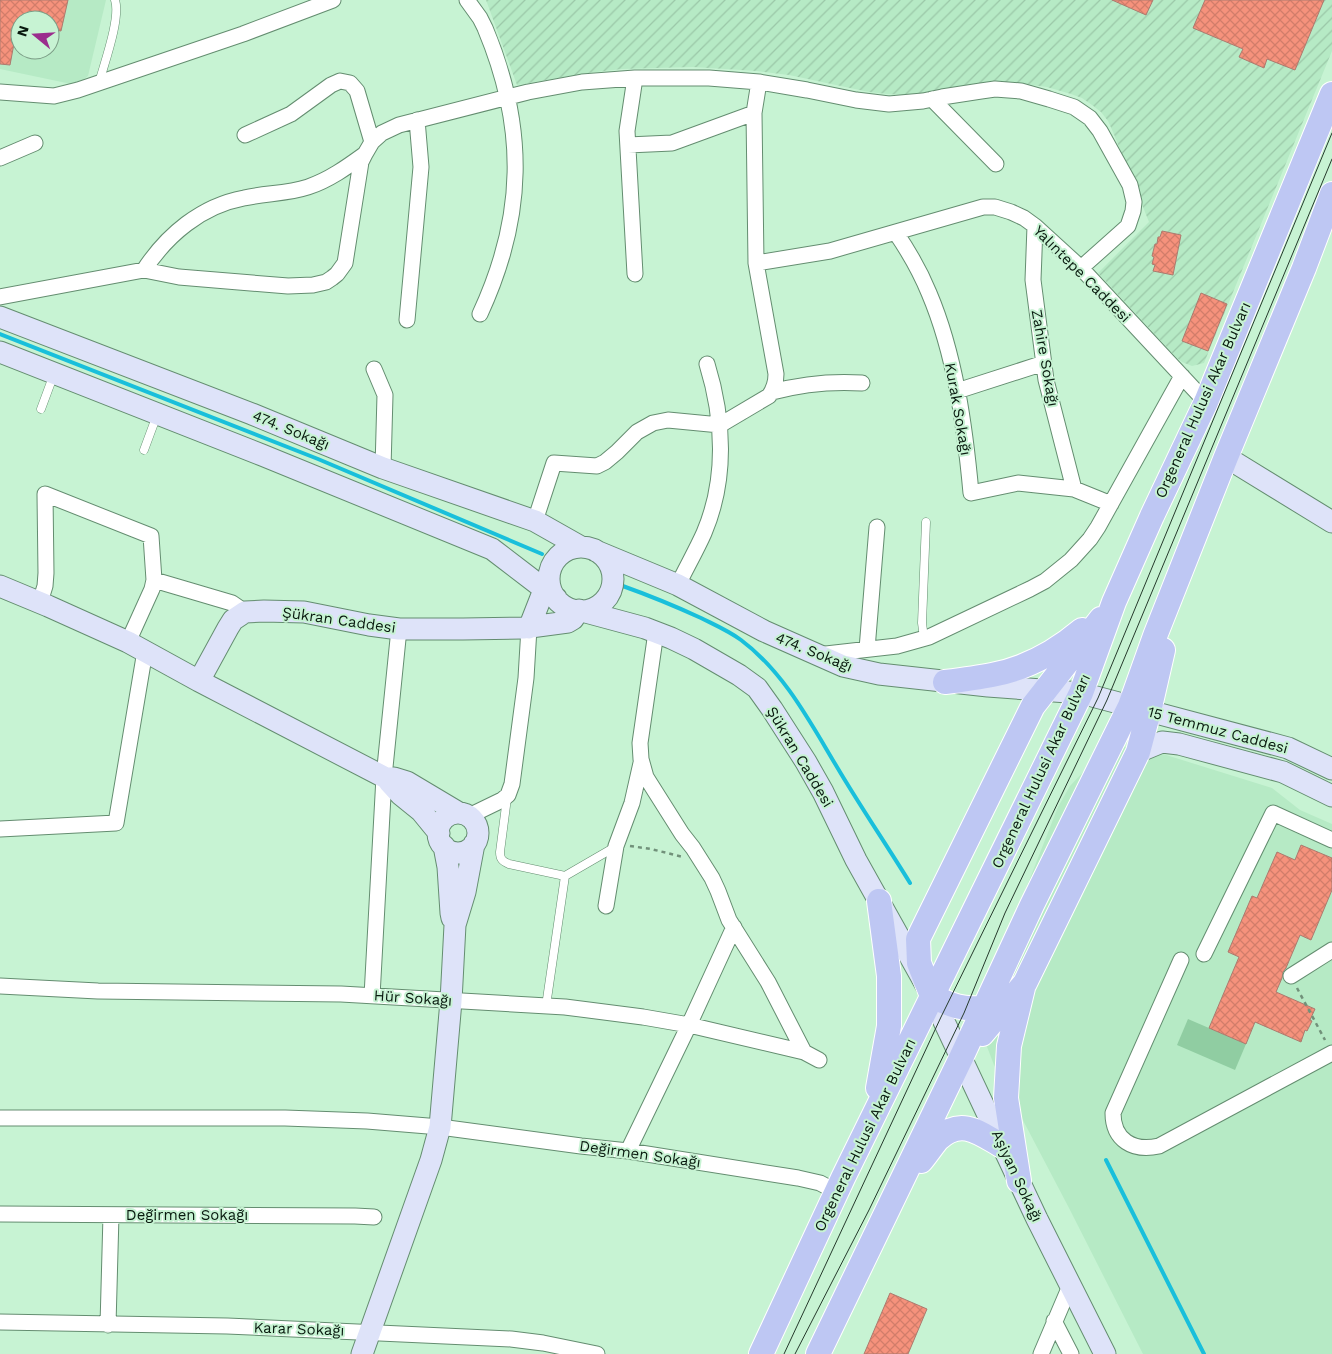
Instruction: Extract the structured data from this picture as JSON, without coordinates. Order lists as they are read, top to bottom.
{
  "streets": {
    "main road": ["Orgeneral Hulusi Akar Bulvarı"],
    "street": [
      "Yalıntepe Caddesi",
      "Zahire Sokağı",
      "Kurak Sokağı",
      "474. Sokağı",
      "Şükran Caddesi",
      "15 Temmuz Caddesi",
      "Hür Sokağı",
      "Değirmen Sokağı",
      "Aşiyan Sokağı",
      "Karar Sokağı"
    ]
  },
  "crossings": [
    ["Yalıntepe Caddesi", "Zahire Sokağı"],
    ["Yalıntepe Caddesi", "Orgeneral Hulusi Akar Bulvarı"],
    ["Yalıntepe Caddesi", "Kurak Sokağı"],
    ["Zahire Sokağı", "Kurak Sokağı"],
    ["Orgeneral Hulusi Akar Bulvarı", "474. Sokağı"],
    ["Orgeneral Hulusi Akar Bulvarı", "Şükran Caddesi"],
    ["Orgeneral Hulusi Akar Bulvarı", "15 Temmuz Caddesi"],
    ["Orgeneral Hulusi Akar Bulvarı", "Değirmen Sokağı"],
    ["Orgeneral Hulusi Akar Bulvarı", "Aşiyan Sokağı"],
    ["474. Sokağı", "Şükran Caddesi"],
    ["474. Sokağı", "15 Temmuz Caddesi"],
    ["Şükran Caddesi", "Aşiyan Sokağı"]
  ],
  "north": "left"
}
